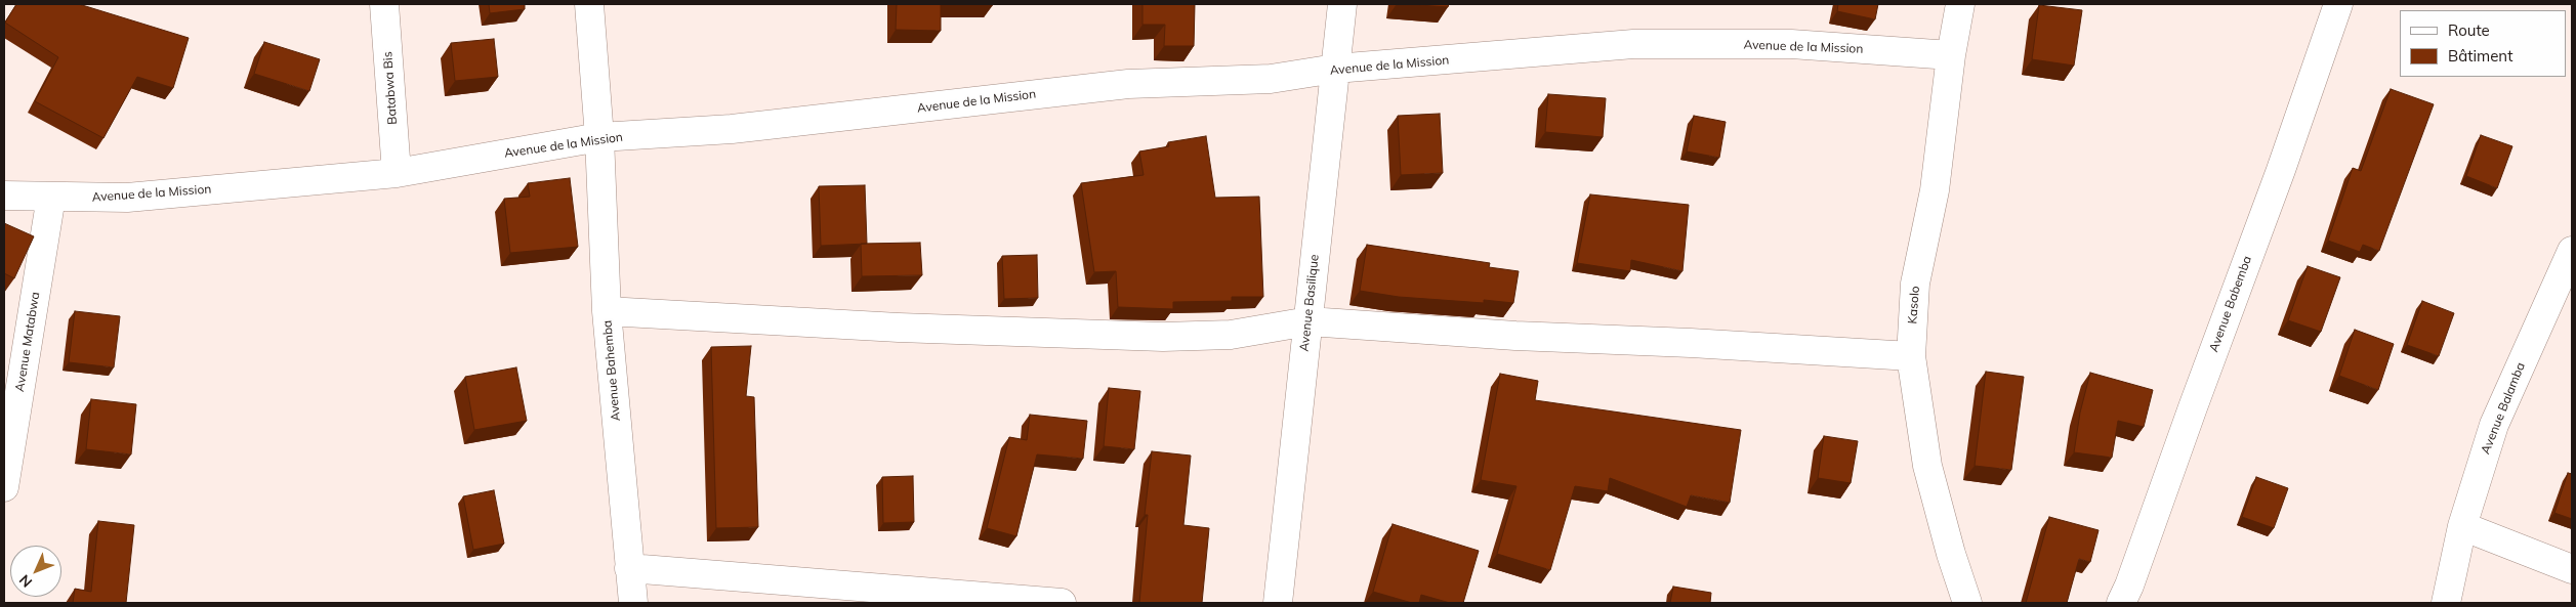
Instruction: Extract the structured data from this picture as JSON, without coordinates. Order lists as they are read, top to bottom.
{
  "streets": {
    "street": [
      "Avenue de la Mission",
      "Batabwa Bis",
      "Avenue Basilique",
      "Avenue Babemba",
      "Kasolo",
      "Avenue Matabwa",
      "Avenue Bahemba",
      "Avenue Balamba"
    ]
  },
  "crossings": [
    ["Avenue de la Mission", "Batabwa Bis"],
    ["Avenue de la Mission", "Avenue Basilique"],
    ["Avenue de la Mission", "Kasolo"],
    ["Avenue de la Mission", "Avenue Matabwa"],
    ["Avenue de la Mission", "Avenue Bahemba"]
  ],
  "legend": ["Route", "Bâtiment"],
  "north": "bottom left"
}
